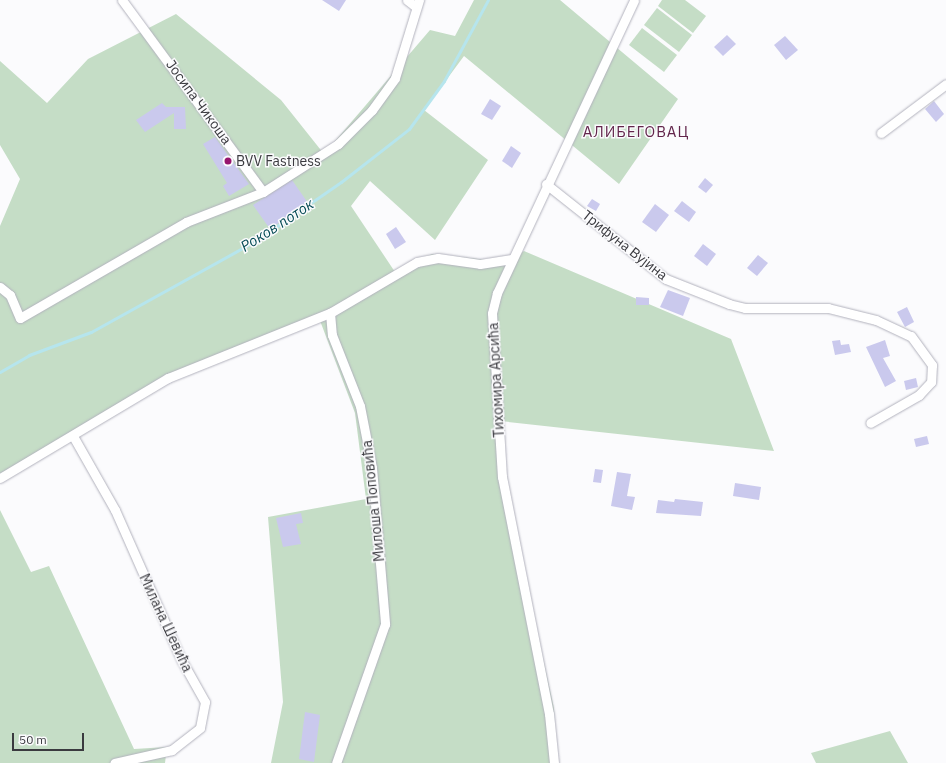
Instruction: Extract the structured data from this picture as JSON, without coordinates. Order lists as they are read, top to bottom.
{
  "streets": {
    "street": [
      "Јосипа Чикоша",
      "Трифуна Вујина",
      "Тихомира Арсића",
      "Милоша Поповића",
      "Милана Шевића"
    ]
  },
  "crossings": [
    ["Трифуна Вујина", "Тихомира Арсића"]
  ],
  "districts": ["АЛИБЕГОВАЦ"],
  "water": ["Роков поток"],
  "places": ["BVV Fastness"],
  "scale_bar": "50 m"
}
